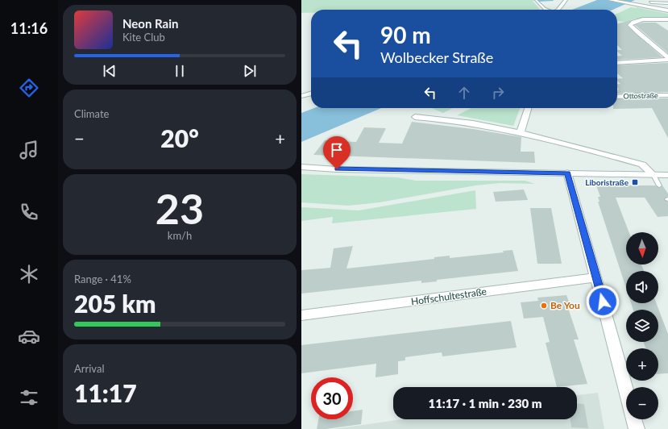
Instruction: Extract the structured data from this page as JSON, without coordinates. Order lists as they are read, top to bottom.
{
  "streets": {
    "street": ["Ottostraße", "Hoffschultestraße"]
  },
  "places": {
    "transit": ["Liboristraße"],
    "other": ["Be You"]
  },
  "north": "bottom",
  "page": {
    "tabs": "11:16",
    "turn": ["90 m", "Wolbecker Straße"],
    "song": ["Neon Rain", "Kite Club"],
    "tile": [
      "Climate",
      ["23", "km/h"],
      ["Range · 41%", "205 km"],
      ["Arrival", "11:17"]
    ],
    "heat": ["−", "20°", "+"],
    "map_buttons": ["+", "−"],
    "limit": "30",
    "trip": "11:17 · 1 min · 230 m"
  }
}
